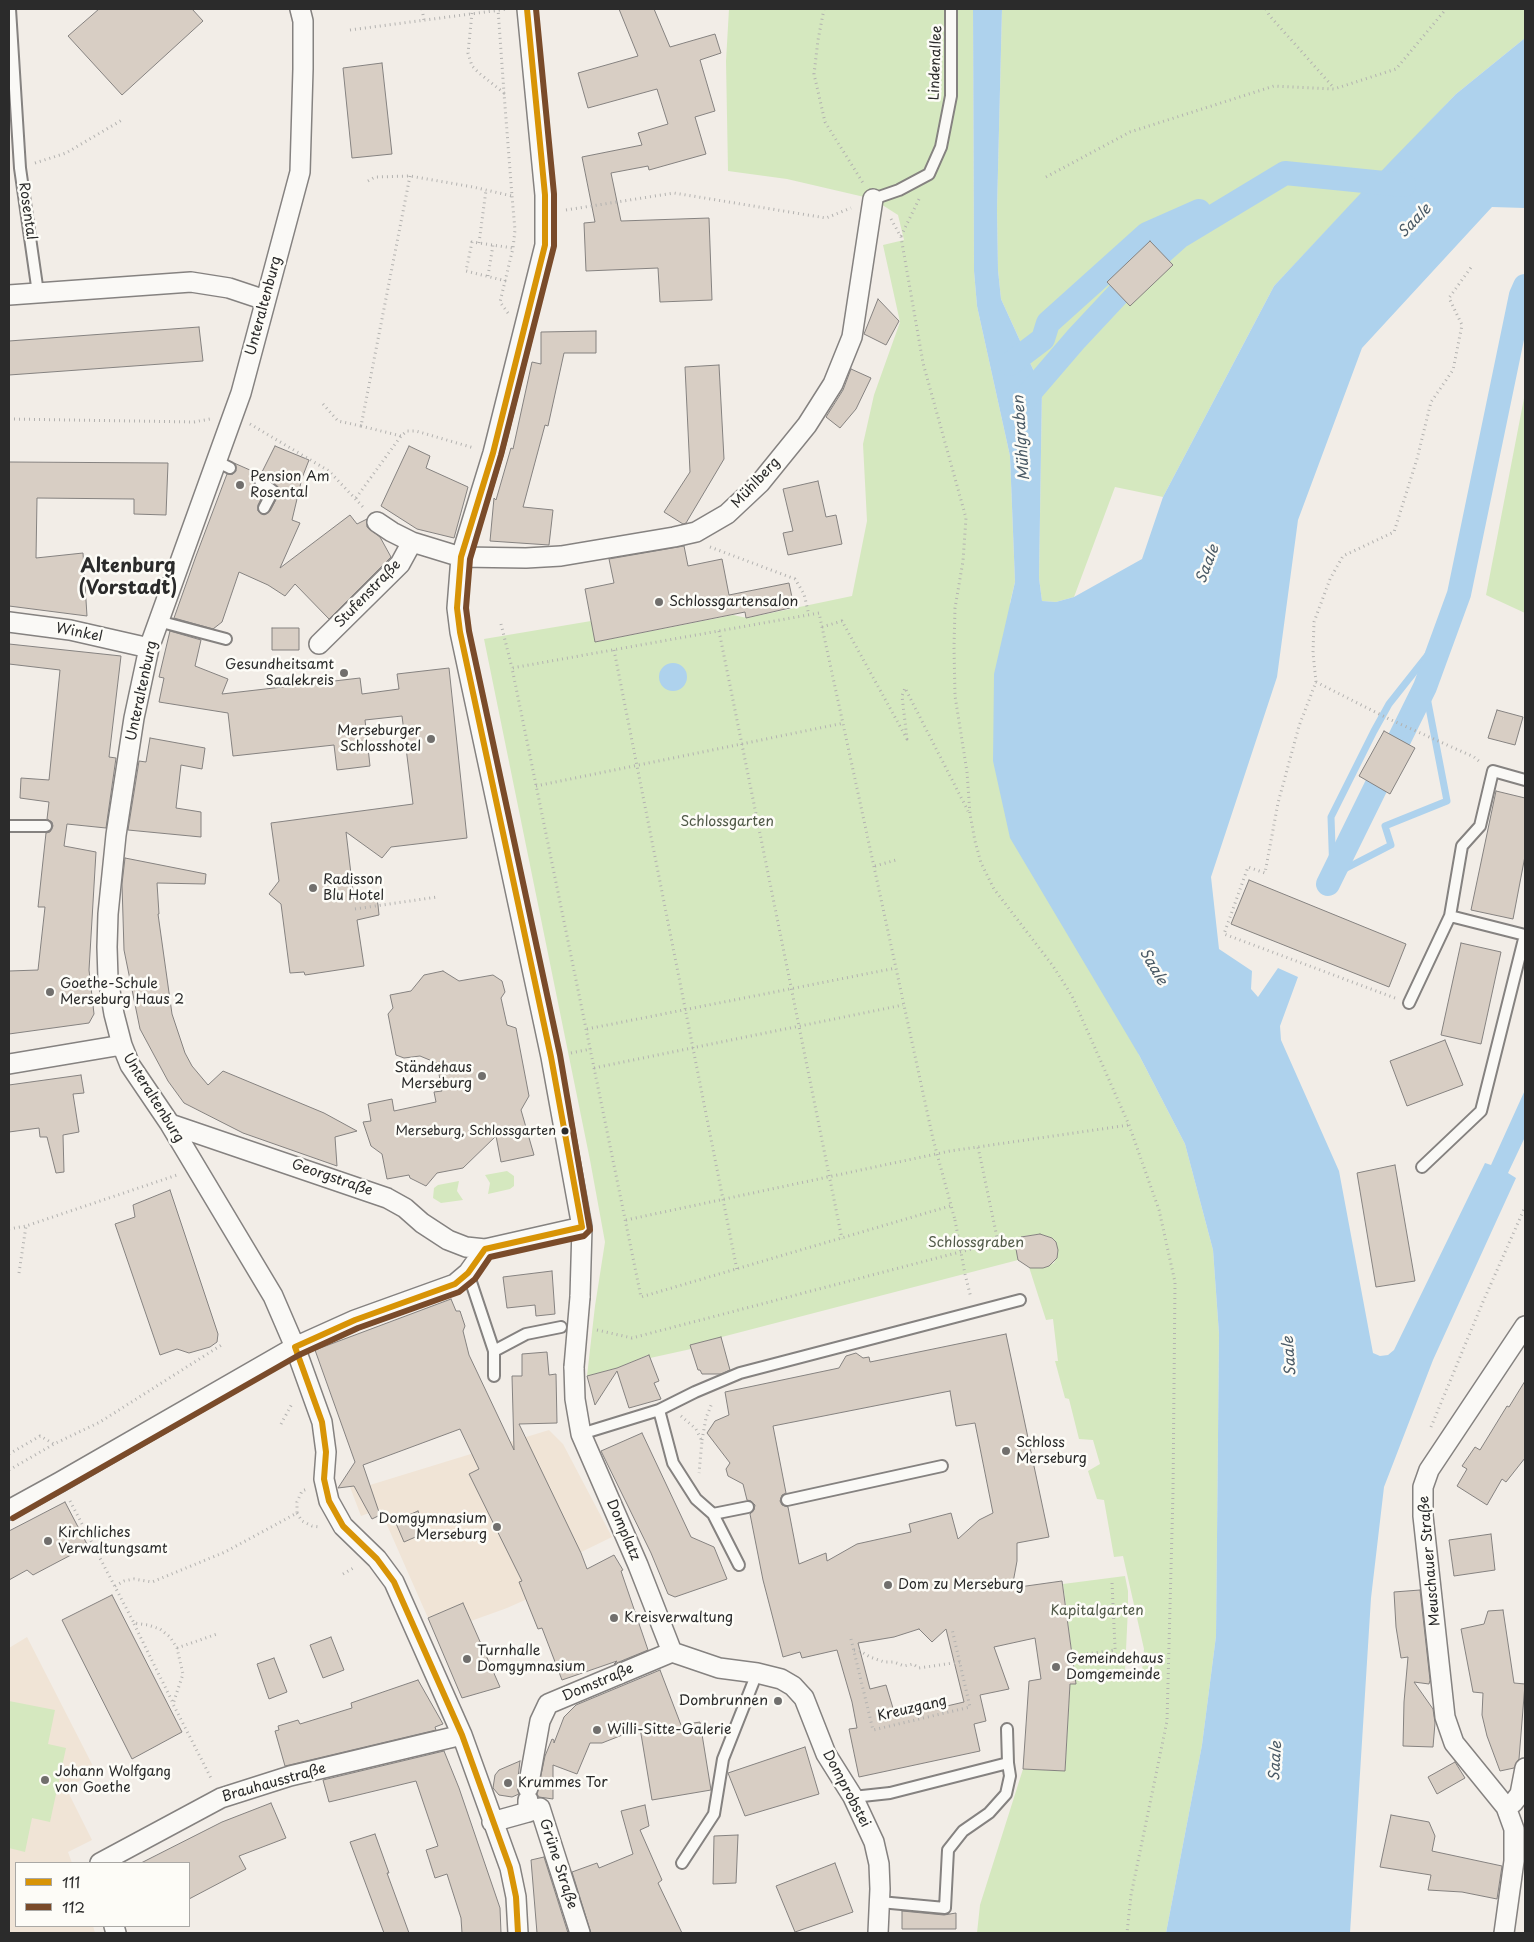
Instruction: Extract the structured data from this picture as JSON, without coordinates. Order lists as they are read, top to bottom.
{
  "streets": {
    "street": [
      "Unteraltenburg",
      "Mühlberg",
      "Stufenstraße",
      "Winkel",
      "Georgstraße",
      "Domplatz",
      "Meuschauer Straße",
      "Domstraße",
      "Brauhausstraße",
      "Domprobstei",
      "Grüne Straße"
    ],
    "lane": ["Lindenallee", "Rosental"],
    "path": ["Kreuzgang"]
  },
  "crossings": [
    ["Unteraltenburg", "Winkel"],
    ["Unteraltenburg", "Georgstraße"],
    ["Mühlberg", "Stufenstraße"],
    ["Mühlberg", "Domplatz"],
    ["Domplatz", "Domstraße"],
    ["Domstraße", "Grüne Straße"]
  ],
  "districts": ["Altenburg (Vorstadt)"],
  "water": ["Saale", "Mühlgraben"],
  "parks": ["Schlossgarten", "Schlossgraben", "Kapitalgarten"],
  "places": [
    "Pension Am Rosental",
    "Schlossgartensalon",
    "Gesundheitsamt Saalekreis",
    "Merseburger Schlosshotel",
    "Radisson Blu Hotel",
    "Goethe-Schule Merseburg Haus 2",
    "Ständehaus Merseburg",
    "Merseburg, Schlossgarten",
    "Schloss Merseburg",
    "Domgymnasium Merseburg",
    "Kirchliches Verwaltungsamt",
    "Dom zu Merseburg",
    "Kreisverwaltung",
    "Turnhalle Domgymnasium",
    "Gemeindehaus Domgemeinde",
    "Dombrunnen",
    "Willi-Sitte-Galerie",
    "Johann Wolfgang von Goethe",
    "Krummes Tor"
  ],
  "lines": ["transit line 111", "transit line 112"],
  "legend": ["111", "112"]
}
